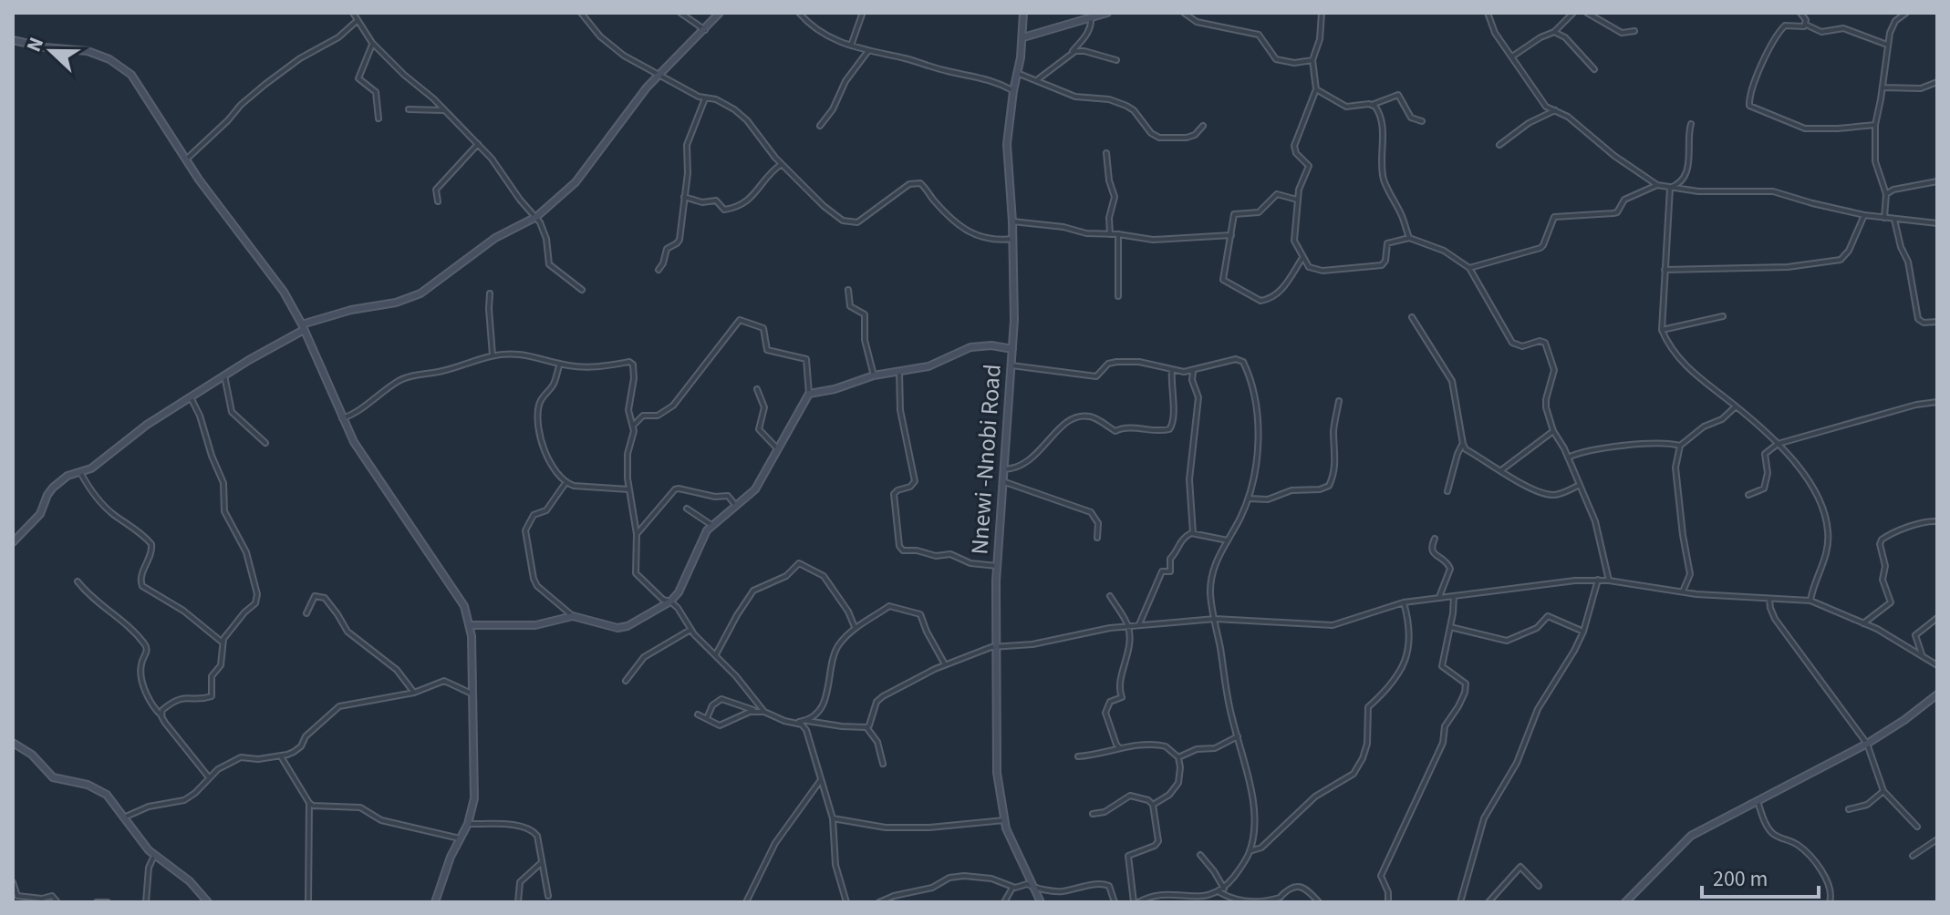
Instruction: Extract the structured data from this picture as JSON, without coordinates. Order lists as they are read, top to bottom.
{
  "streets": {
    "main road": ["Nnewi -Nnobi Road"]
  },
  "scale_bar": "200 m",
  "north": "left"
}
